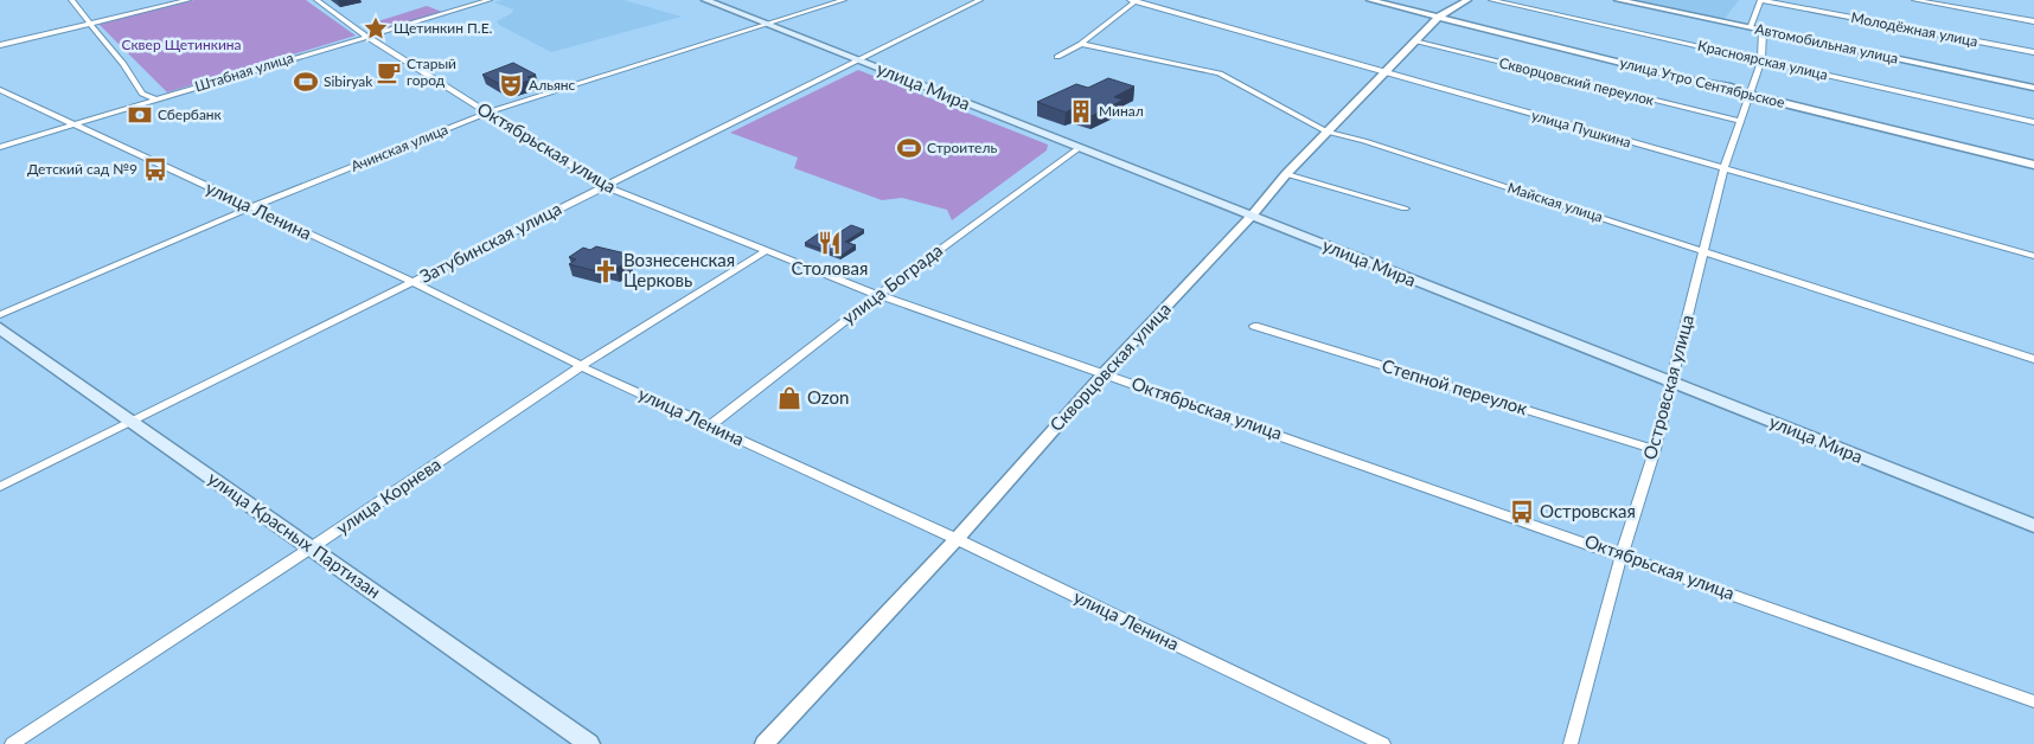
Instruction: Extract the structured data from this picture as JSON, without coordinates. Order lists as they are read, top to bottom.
{
  "streets": {
    "main road": ["улица Мира", "улица Красных Партизан"],
    "street": [
      "Молодёжная улица",
      "Автомобильная улица",
      "Красноярская улица",
      "Штабная улица",
      "Скворцовский переулок",
      "улица Утро Сентябрьское",
      "улица Пушкина",
      "Ачинская улица",
      "Октябрьская улица",
      "Майская улица",
      "улица Ленина",
      "Затубинская улица",
      "улица Бограда",
      "Скворцовская улица",
      "Степной переулок",
      "Островская улица",
      "улица Корнева"
    ]
  },
  "crossings": [
    ["Автомобильная улица", "Островская улица"],
    ["Красноярская улица", "Островская улица"],
    ["Штабная улица", "Октябрьская улица"],
    ["Штабная улица", "улица Ленина"],
    ["Скворцовский переулок", "Скворцовская улица"],
    ["Скворцовский переулок", "Островская улица"],
    ["улица Утро Сентябрьское", "Скворцовская улица"],
    ["улица Утро Сентябрьское", "Островская улица"],
    ["улица Мира", "Ачинская улица"],
    ["улица Мира", "Затубинская улица"],
    ["улица Мира", "улица Бограда"],
    ["улица Мира", "Скворцовская улица"],
    ["улица Мира", "Островская улица"],
    ["улица Пушкина", "Скворцовская улица"],
    ["улица Пушкина", "Островская улица"],
    ["Ачинская улица", "Октябрьская улица"],
    ["Ачинская улица", "улица Ленина"],
    ["Октябрьская улица", "Затубинская улица"],
    ["Октябрьская улица", "улица Бограда"],
    ["Октябрьская улица", "Скворцовская улица"],
    ["Октябрьская улица", "Островская улица"],
    ["Октябрьская улица", "улица Корнева"],
    ["Майская улица", "Скворцовская улица"],
    ["Майская улица", "Островская улица"],
    ["улица Ленина", "Затубинская улица"],
    ["улица Ленина", "улица Бограда"],
    ["улица Ленина", "Скворцовская улица"],
    ["улица Ленина", "улица Корнева"],
    ["Затубинская улица", "улица Красных Партизан"],
    ["Степной переулок", "Островская улица"],
    ["улица Корнева", "улица Красных Партизан"]
  ],
  "parks": ["Сквер Щетинкина"],
  "places": {
    "place": ["Щетинкин П.Е."],
    "cafe": ["Старый город"],
    "sports": ["Sibiryak", "Строитель"],
    "theatre": ["Альянс"],
    "building": ["Минал"],
    "bank": ["Сбербанк"],
    "bus stop": ["Детский сад №9", "Островская"],
    "restaurant": ["Столовая"],
    "church": ["Вознесенская Церковь"],
    "shop": ["Ozon"]
  }
}
